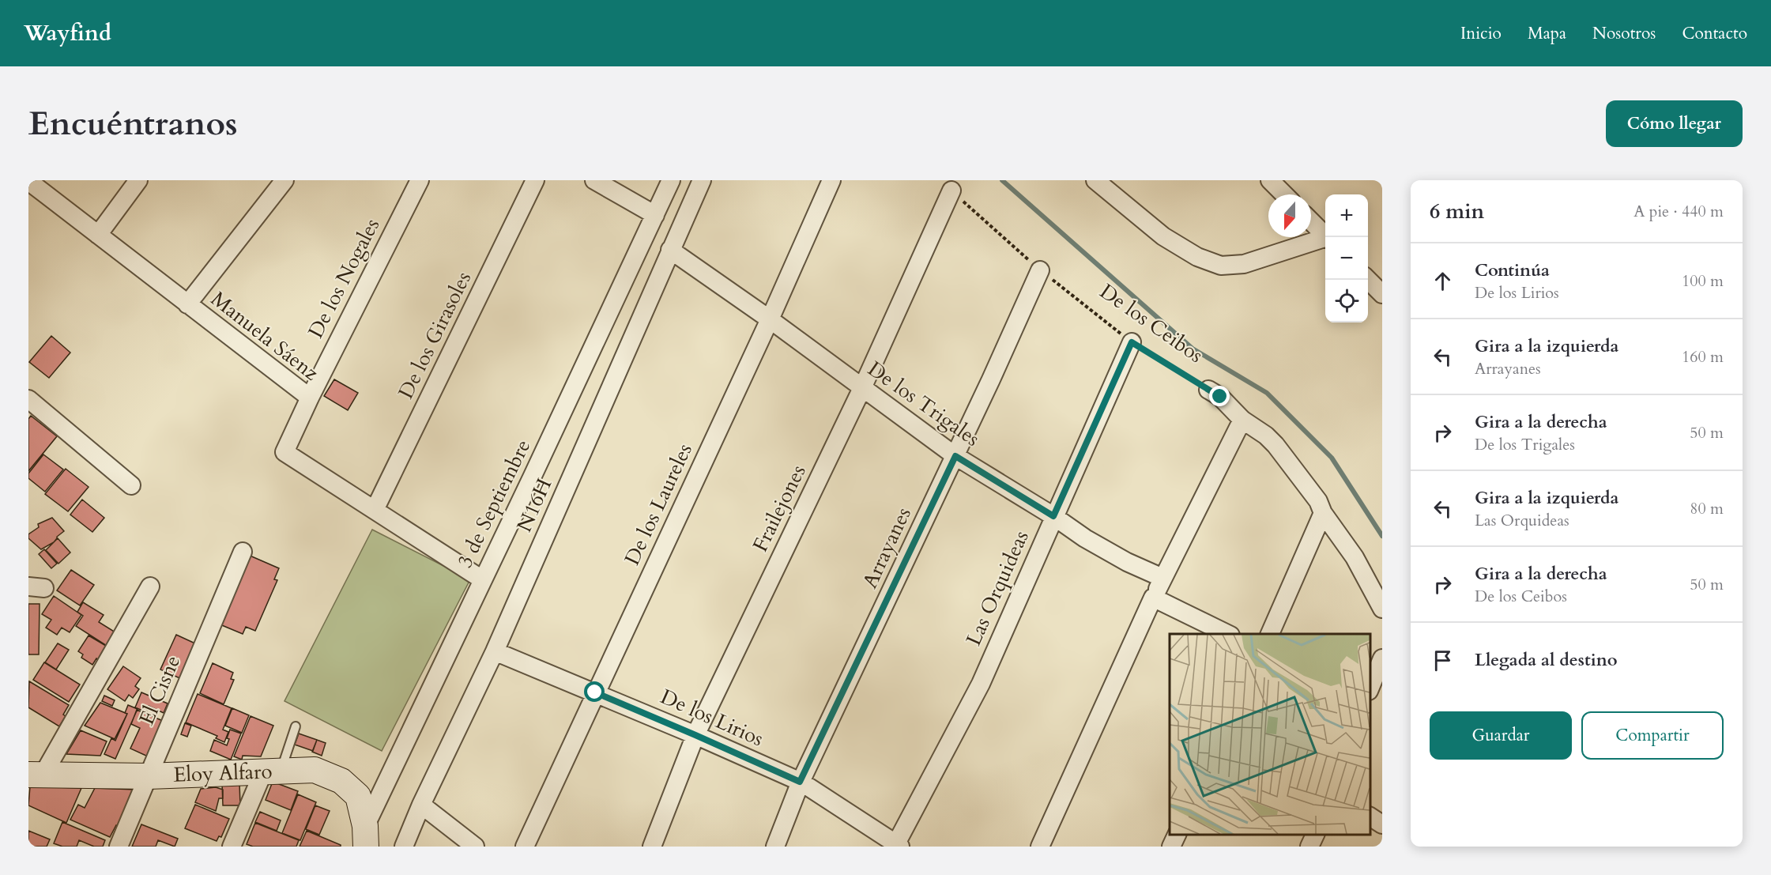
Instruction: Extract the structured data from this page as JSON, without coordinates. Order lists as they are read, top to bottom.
{
  "streets": {
    "street": [
      "De los Nogales",
      "De los Ceibos",
      "De los Girasoles",
      "Manuela Sáenz",
      "De los Trigales",
      "3 de Septiembre",
      "De los Laureles",
      "N16H",
      "Frailejones",
      "Arrayanes",
      "Las Orquideas",
      "El Cisne",
      "De los Lirios",
      "Eloy Alfaro"
    ]
  },
  "crossings": [
    ["De los Nogales", "Manuela Sáenz"],
    ["De los Ceibos", "Frailejones"],
    ["De los Ceibos", "Arrayanes"],
    ["De los Ceibos", "Las Orquideas"],
    ["De los Girasoles", "Manuela Sáenz"],
    ["Manuela Sáenz", "3 de Septiembre"],
    ["De los Trigales", "De los Laureles"],
    ["De los Trigales", "N16H"],
    ["De los Trigales", "Frailejones"],
    ["De los Trigales", "Arrayanes"],
    ["De los Trigales", "Las Orquideas"],
    ["3 de Septiembre", "Eloy Alfaro"],
    ["De los Laureles", "De los Lirios"],
    ["N16H", "De los Lirios"],
    ["Frailejones", "De los Lirios"],
    ["Arrayanes", "De los Lirios"],
    ["Las Orquideas", "De los Lirios"],
    ["El Cisne", "Eloy Alfaro"]
  ],
  "north": "bottom",
  "page": {
    "header": "Wayfind",
    "nav": [
      "Inicio",
      "Mapa",
      "Nosotros",
      "Contacto"
    ],
    "buttons": [
      "Cómo llegar",
      ["Guardar", "Compartir"]
    ],
    "title": "Encuéntranos",
    "heading": ["6 min", "A pie · 440 m"],
    "map_buttons": ["+", "−"],
    "list": [
      ["Continúa", "De los Lirios", "100 m"],
      ["Gira a la izquierda", "Arrayanes", "160 m"],
      ["Gira a la derecha", "De los Trigales", "50 m"],
      ["Gira a la izquierda", "Las Orquideas", "80 m"],
      ["Gira a la derecha", "De los Ceibos", "50 m"],
      "Llegada al destino"
    ]
  }
}
